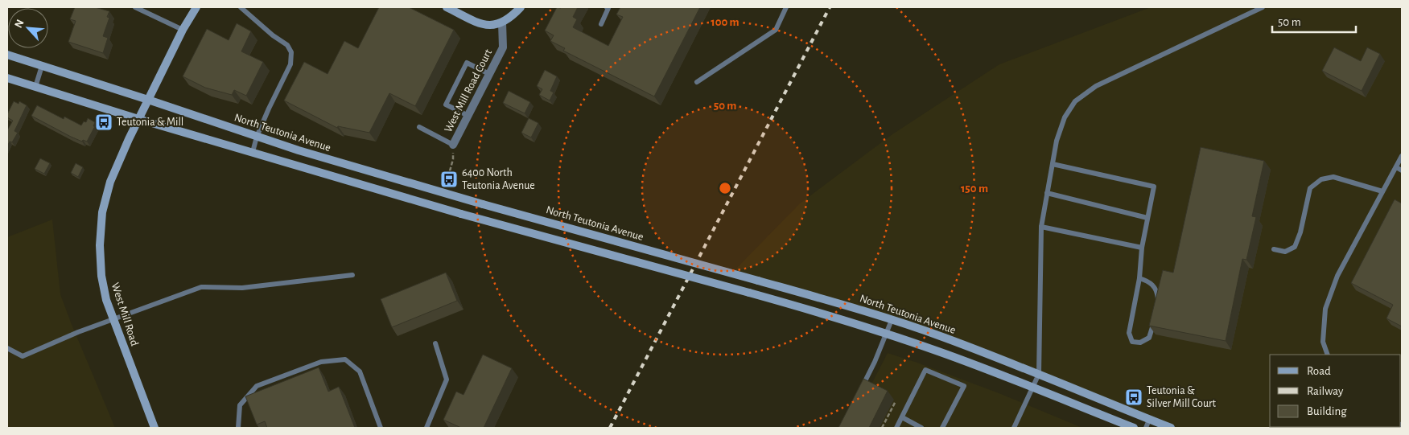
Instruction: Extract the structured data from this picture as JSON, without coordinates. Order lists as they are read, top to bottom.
{
  "streets": {
    "main road": ["North Teutonia Avenue", "West Mill Road"],
    "street": ["West Mill Road Court"]
  },
  "crossings": [
    ["North Teutonia Avenue", "West Mill Road"]
  ],
  "places": {
    "bus stop": ["Teutonia & Mill", "6400 North Teutonia Avenue", "Teutonia & Silver Mill Court"]
  },
  "legend": ["Road", "Railway", "Building"],
  "scale_bar": "50 m",
  "north": "top left",
  "rings": ["100 m", "50 m", "150 m"]
}
